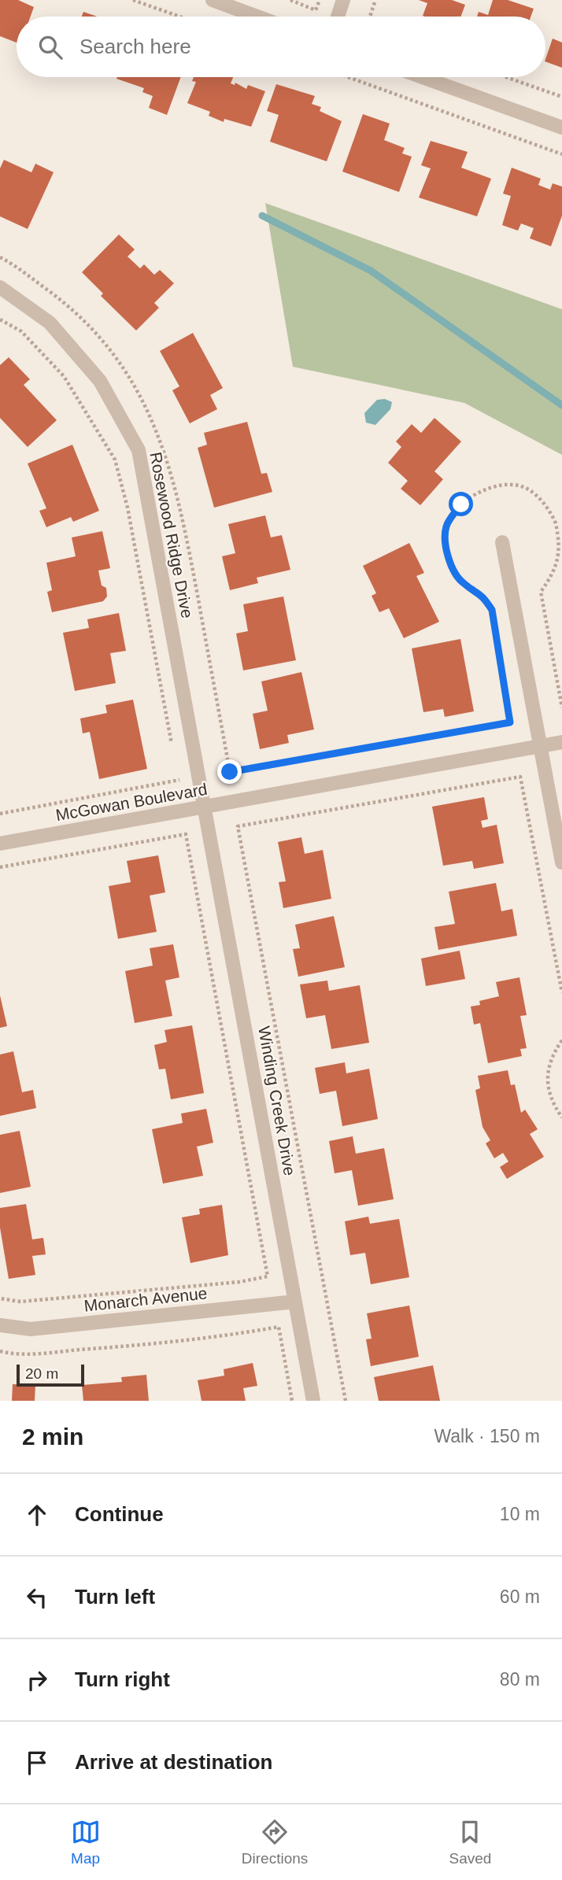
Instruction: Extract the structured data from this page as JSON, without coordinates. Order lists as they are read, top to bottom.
{
  "streets": {
    "street": [
      "Rosewood Ridge Drive",
      "McGowan Boulevard",
      "Winding Creek Drive",
      "Monarch Avenue"
    ]
  },
  "crossings": [
    ["Rosewood Ridge Drive", "McGowan Boulevard"],
    ["Rosewood Ridge Drive", "Winding Creek Drive"],
    ["McGowan Boulevard", "Winding Creek Drive"],
    ["Winding Creek Drive", "Monarch Avenue"]
  ],
  "scale_bar": "20 m",
  "page": {
    "search": "Search here",
    "scale": "20 m",
    "heading": ["2 min", "Walk · 150 m"],
    "list": [
      ["Continue", "10 m"],
      ["Turn left", "60 m"],
      ["Turn right", "80 m"],
      "Arrive at destination"
    ],
    "nav": ["Map", "Directions", "Saved"]
  }
}
